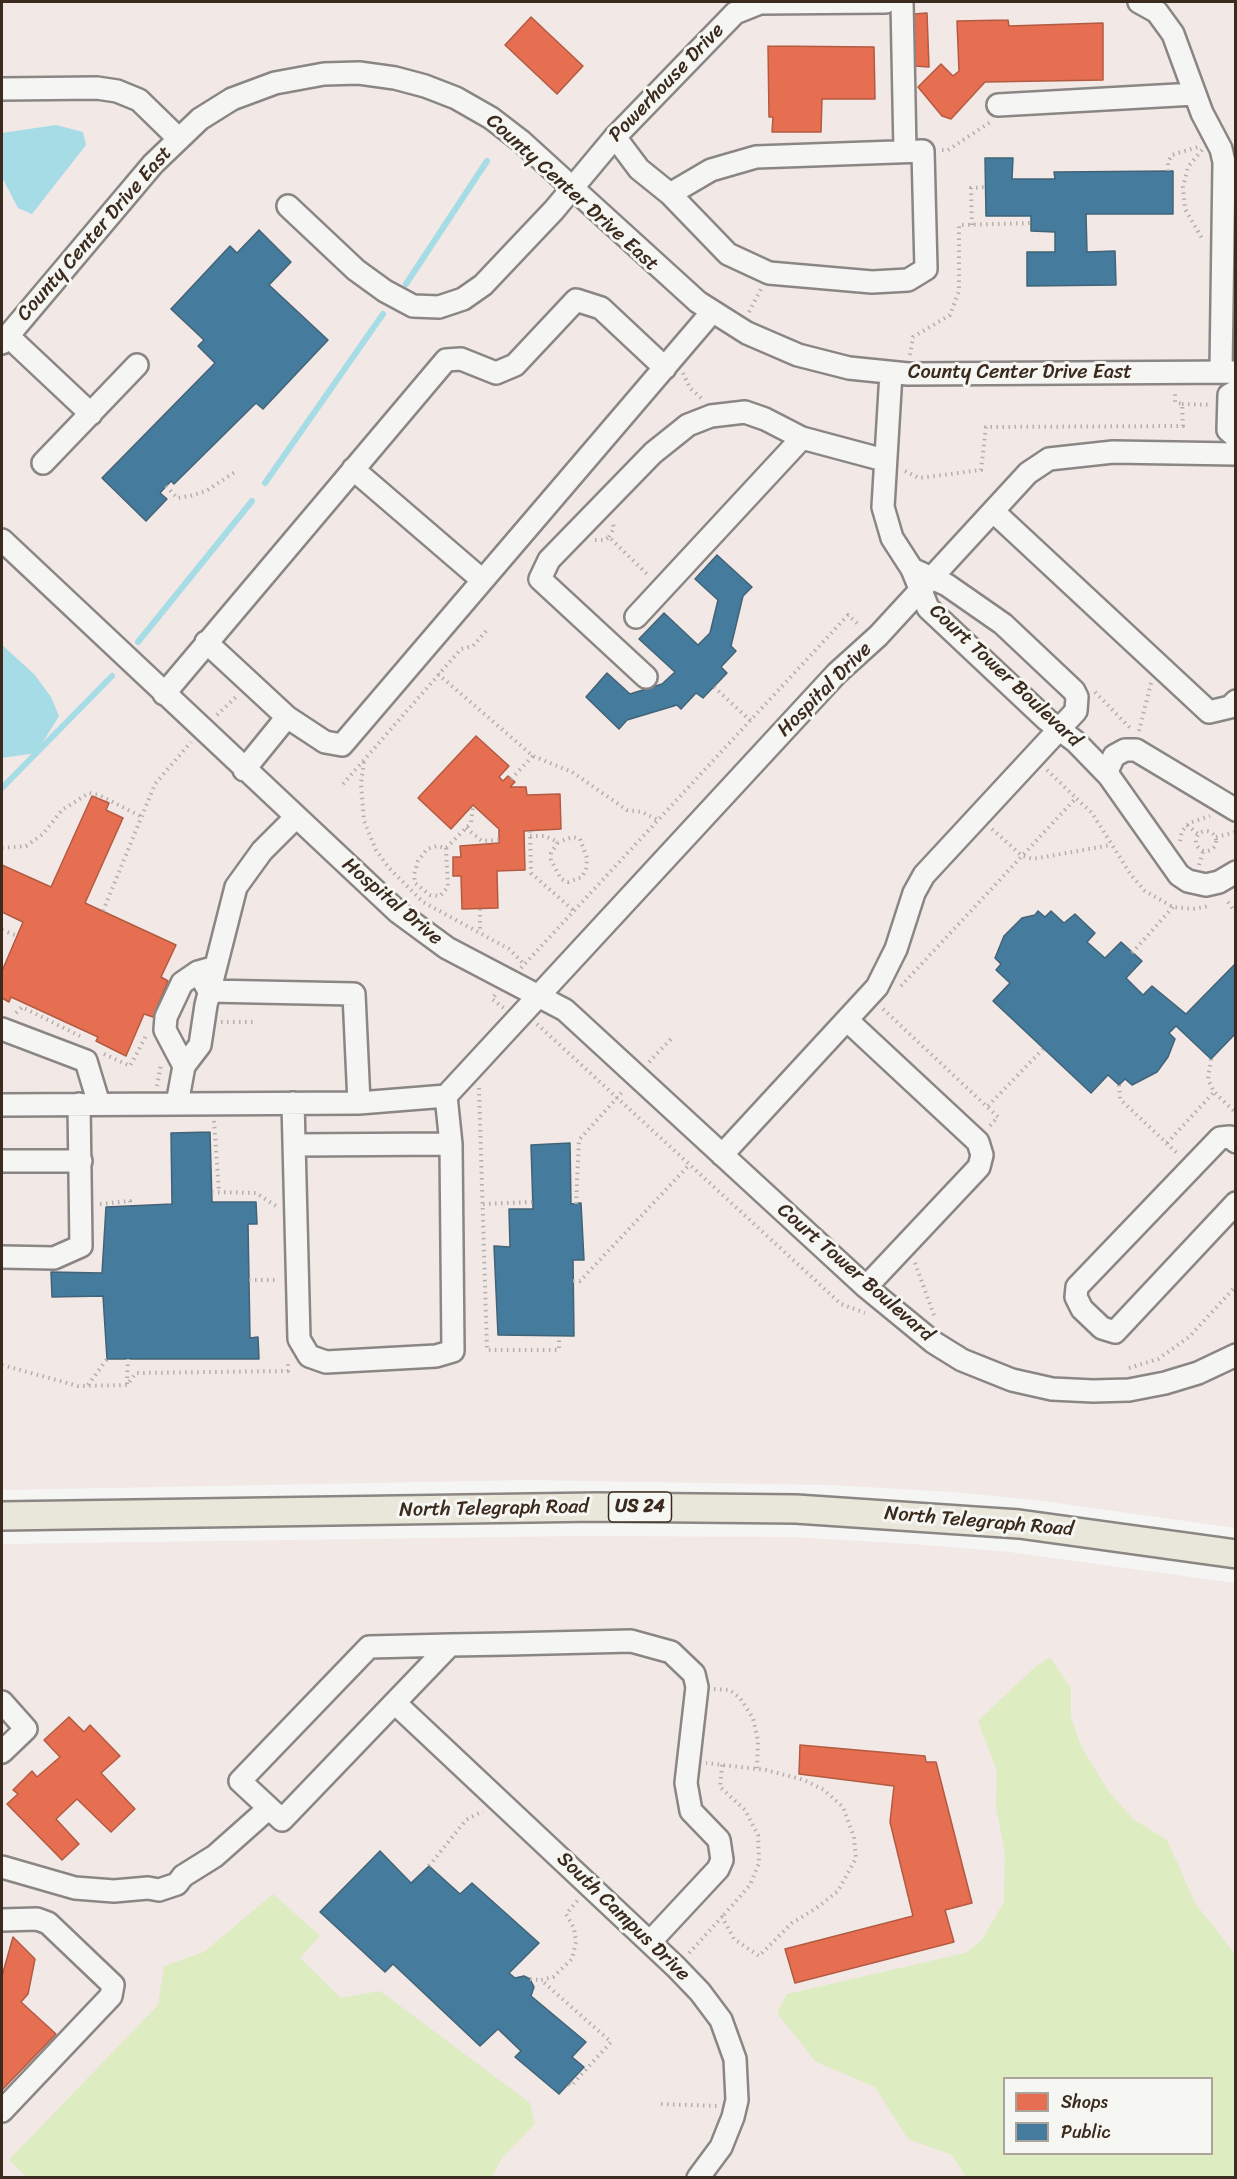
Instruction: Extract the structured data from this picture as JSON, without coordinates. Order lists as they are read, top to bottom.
{
  "streets": {
    "main road": ["US 24", "North Telegraph Road"],
    "street": [
      "Powerhouse Drive",
      "County Center Drive East",
      "Court Tower Boulevard",
      "Hospital Drive",
      "South Campus Drive"
    ]
  },
  "crossings": [
    ["Powerhouse Drive", "County Center Drive East"],
    ["County Center Drive East", "Court Tower Boulevard"],
    ["Court Tower Boulevard", "Hospital Drive"]
  ],
  "legend": ["Shops", "Public"]
}
